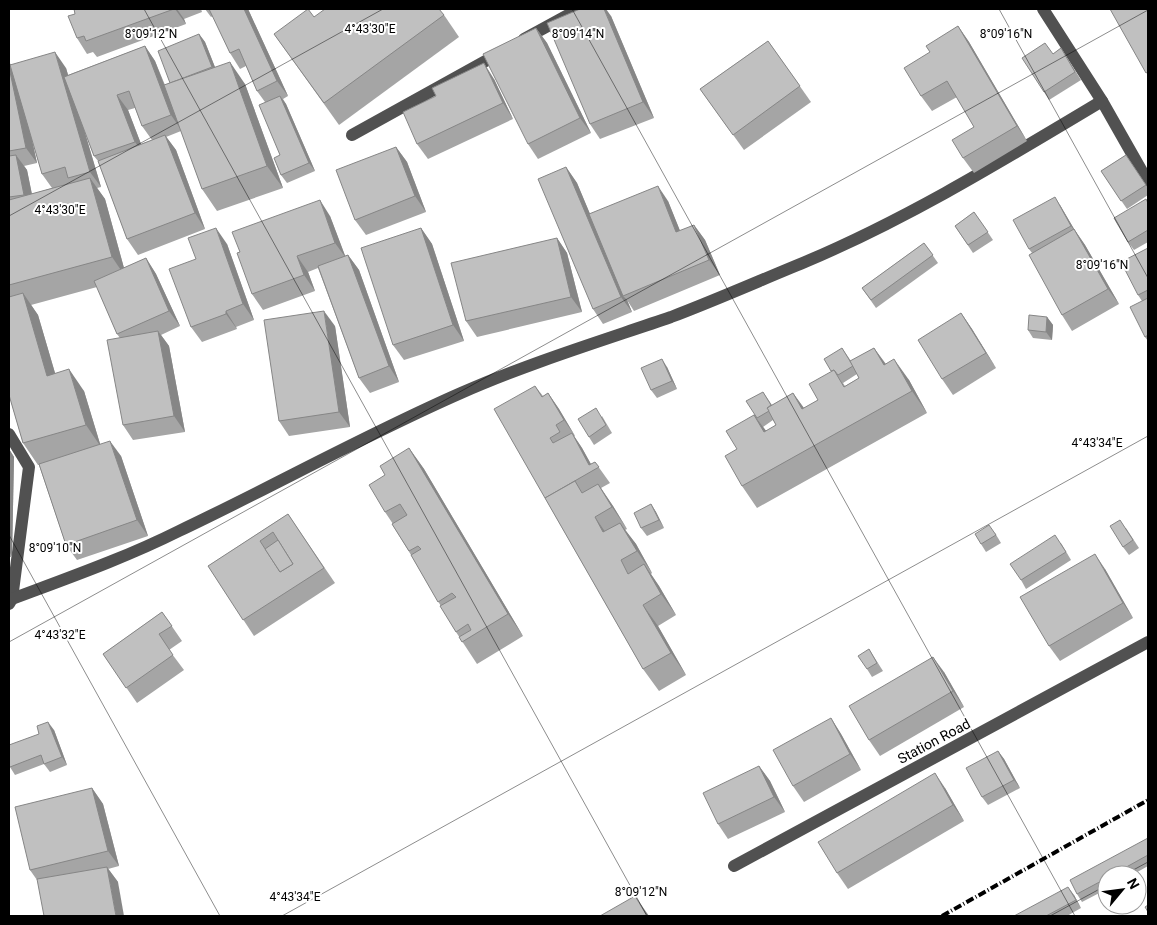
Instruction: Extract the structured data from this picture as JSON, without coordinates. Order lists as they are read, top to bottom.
{
  "streets": {
    "street": ["Station Road"]
  },
  "north": "top right",
  "coordinates": [
    "4°43'30\"E",
    "8°09'12\"N",
    "8°09'14\"N",
    "8°09'16\"N",
    "4°43'34\"E",
    "8°09'10\"N",
    "4°43'32\"E"
  ]
}
